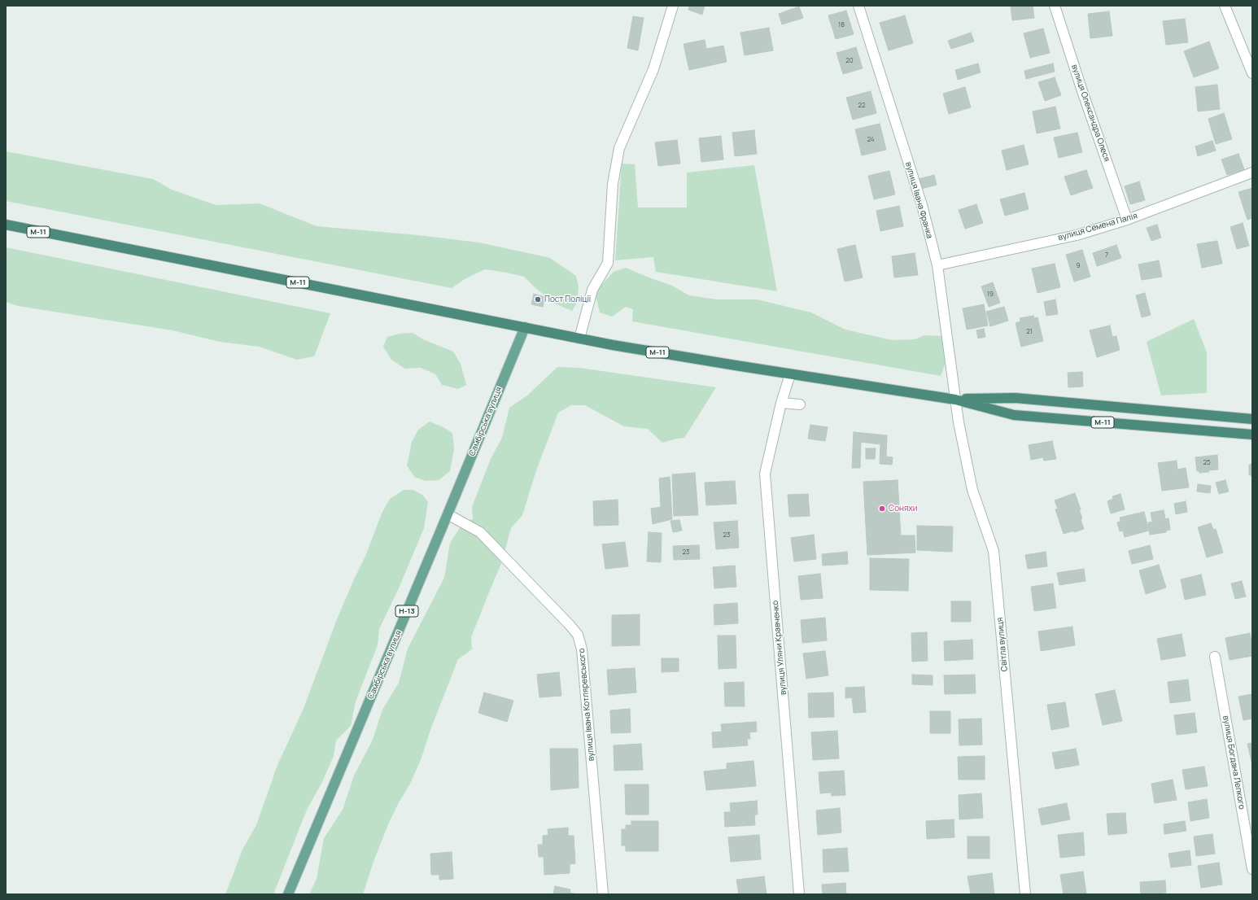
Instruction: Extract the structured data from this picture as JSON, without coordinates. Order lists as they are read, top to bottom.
{
  "streets": {
    "highway": ["М-11"],
    "main road": ["Самбірська вулиця", "Н-13"],
    "street": [
      "вулиця Олександра Олеся",
      "вулиця Івана Франка",
      "вулиця Семена Палія",
      "Світла вулиця",
      "вулиця Уляни Кравченко",
      "вулиця Івана Котляревського",
      "вулиця Богдана Лепкого"
    ]
  },
  "crossings": [
    ["вулиця Олександра Олеся", "вулиця Семена Палія"],
    ["вулиця Івана Франка", "вулиця Семена Палія"],
    ["вулиця Івана Франка", "М-11"],
    ["вулиця Івана Франка", "Світла вулиця"],
    ["М-11", "Самбірська вулиця"],
    ["М-11", "Світла вулиця"],
    ["М-11", "вулиця Уляни Кравченко"],
    ["Самбірська вулиця", "вулиця Івана Котляревського"]
  ],
  "places": ["Пост Поліції", "Соняхи"],
  "house_numbers": [
    "18",
    "20",
    "22",
    "24",
    "7",
    "9",
    "19",
    "21",
    "25",
    "23",
    "23"
  ]
}
